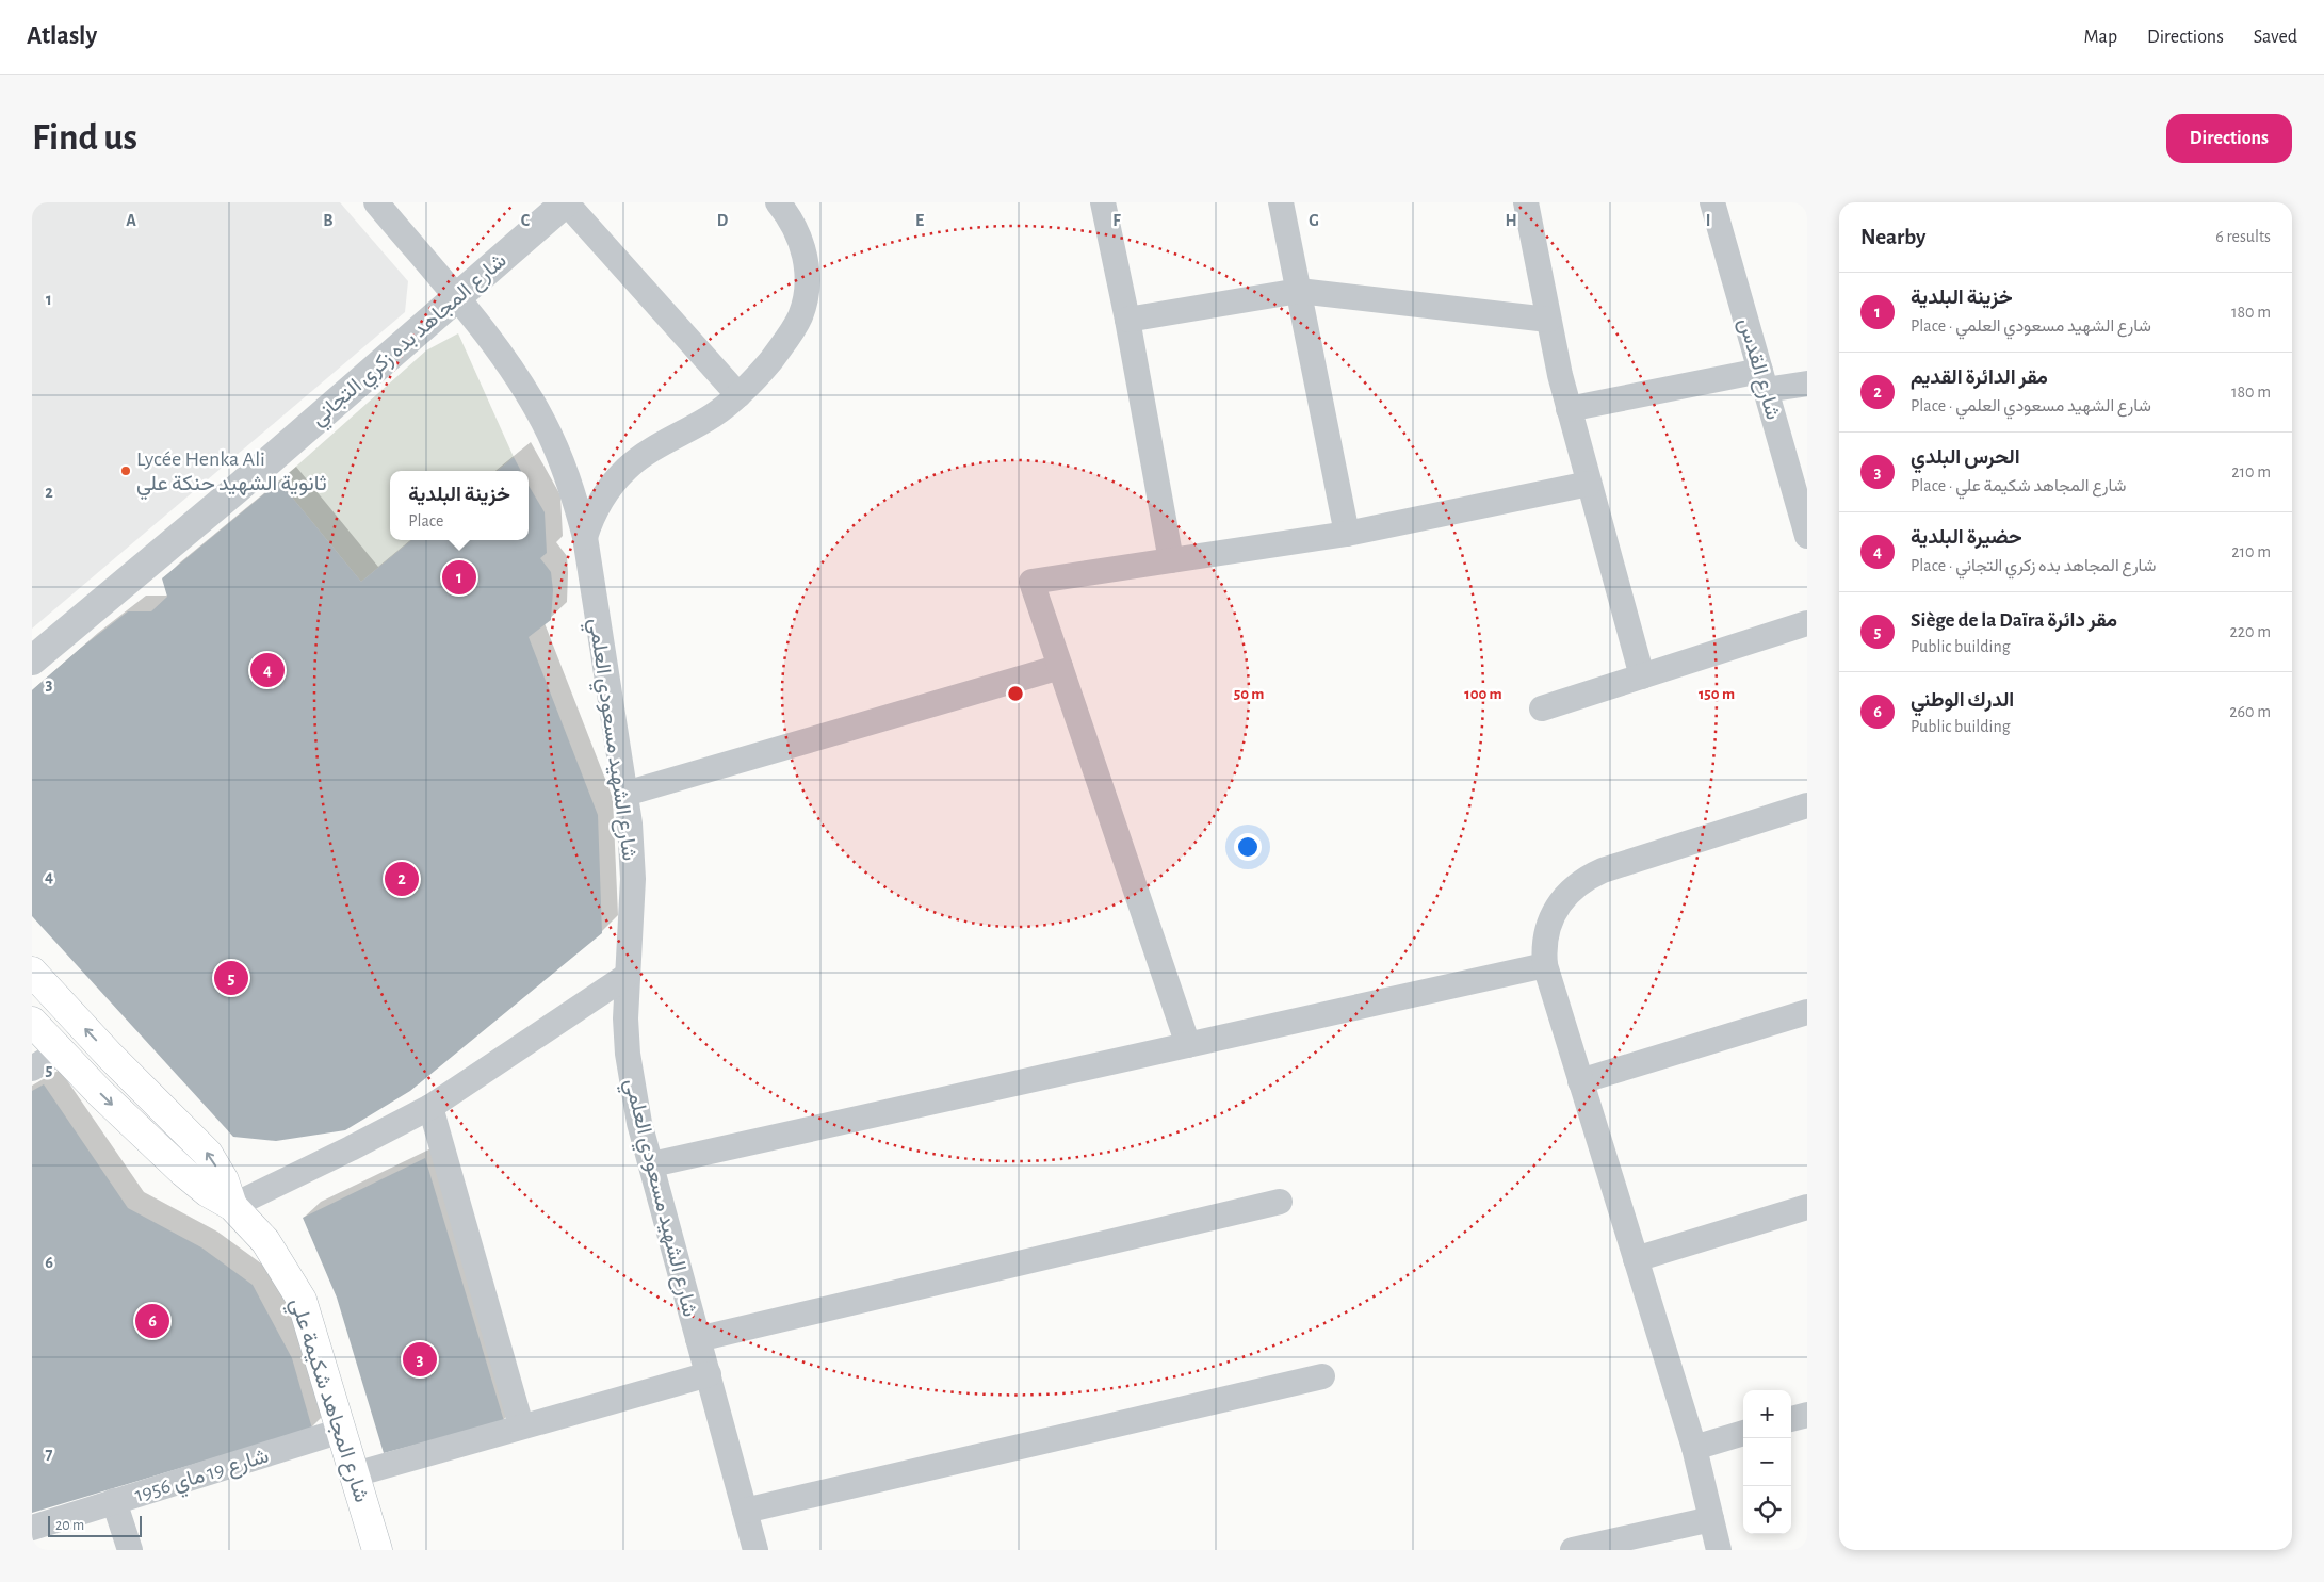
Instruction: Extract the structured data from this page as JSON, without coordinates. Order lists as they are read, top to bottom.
{
  "streets": {
    "main road": ["شارع المجاهد شكيمة علي"],
    "street": [
      "شارع المجاهد بده زكري التجاني",
      "شارع القدس",
      "شارع الشهيد مسعودي العلمي",
      "شارع 19 ماي 1956"
    ]
  },
  "crossings": [
    ["شارع المجاهد بده زكري التجاني", "شارع الشهيد مسعودي العلمي"],
    ["شارع المجاهد شكيمة علي", "شارع 19 ماي 1956"]
  ],
  "places": ["Lycée Henka Ali ثانوية الشهيد حنكة علي"],
  "scale_bar": "20 m",
  "page": {
    "header": "Atlasly",
    "nav": ["Map", "Directions", "Saved"],
    "buttons": "Directions",
    "title": "Find us",
    "heading": ["Nearby", "6 results"],
    "list": [
      {
        "mark": "1",
        "name": "خزينة البلدية",
        "note": "Place · شارع الشهيد مسعودي العلمي",
        "value": "180 m"
      },
      {
        "mark": "2",
        "name": "مقر الدائرة القديم",
        "note": "Place · شارع الشهيد مسعودي العلمي",
        "value": "180 m"
      },
      {
        "mark": "3",
        "name": "الحرس البلدي",
        "note": "Place · شارع المجاهد شكيمة علي",
        "value": "210 m"
      },
      {
        "mark": "4",
        "name": "حضيرة البلدية",
        "note": "Place · شارع المجاهد بده زكري التجاني",
        "value": "210 m"
      },
      {
        "mark": "5",
        "name": "Siège de la Daïra مقر دائرة",
        "note": "Public building",
        "value": "220 m"
      },
      {
        "mark": "6",
        "name": "الدرك الوطني",
        "note": "Public building",
        "value": "260 m"
      }
    ],
    "popup": ["خزينة البلدية", "Place"],
    "pins": [
      "1",
      "4",
      "2",
      "5",
      "6",
      "3"
    ],
    "map_buttons": ["+", "−"],
    "scale": "20 m"
  },
  "grid": {
    "columns": [
      "A",
      "B",
      "C",
      "D",
      "E",
      "F",
      "G",
      "H",
      "I"
    ],
    "rows": [
      "1",
      "2",
      "3",
      "4",
      "5",
      "6",
      "7"
    ]
  },
  "rings": ["50 m", "100 m", "150 m"]
}
